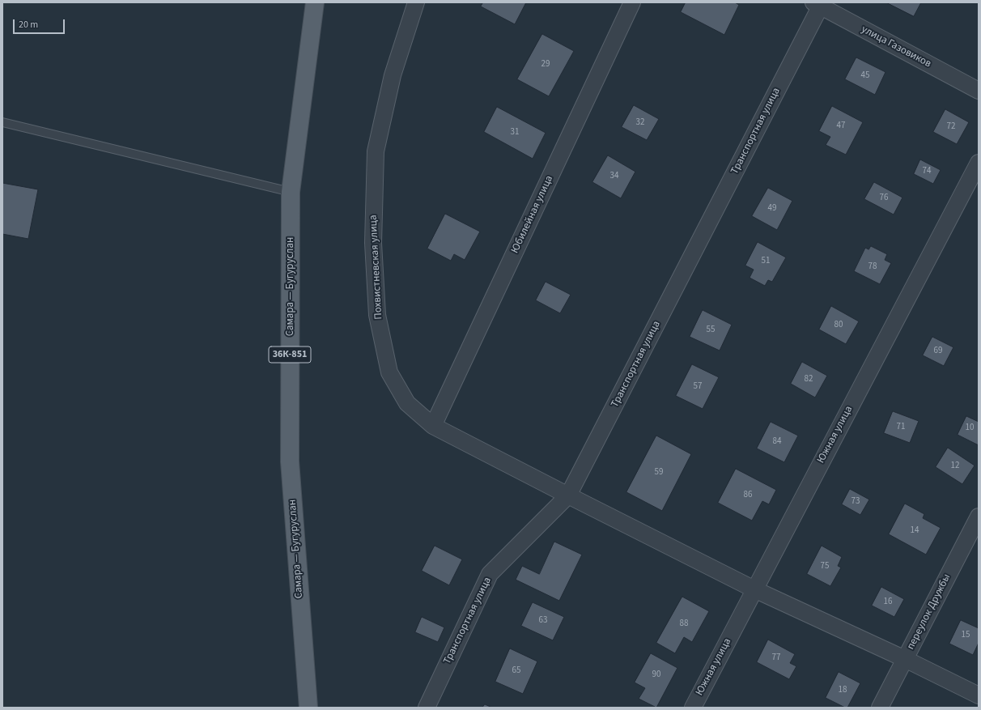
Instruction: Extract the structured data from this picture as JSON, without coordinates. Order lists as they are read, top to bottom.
{
  "streets": {
    "main road": ["Самара — Бугуруслан", "36К-851"],
    "street": [
      "улица Газовиков",
      "Транспортная улица",
      "Юбилейная улица",
      "Похвистневская улица",
      "Южная улица",
      "переулок Дружбы"
    ]
  },
  "crossings": [
    ["улица Газовиков", "Транспортная улица"],
    ["Транспортная улица", "Похвистневская улица"],
    ["Юбилейная улица", "Похвистневская улица"],
    ["Похвистневская улица", "Южная улица"],
    ["Похвистневская улица", "переулок Дружбы"]
  ],
  "house_numbers": [
    "29",
    "45",
    "32",
    "47",
    "72",
    "31",
    "74",
    "34",
    "76",
    "49",
    "51",
    "78",
    "80",
    "55",
    "69",
    "82",
    "57",
    "71",
    "10",
    "84",
    "12",
    "59",
    "86",
    "73",
    "14",
    "75",
    "16",
    "63",
    "88",
    "15",
    "77",
    "65",
    "90",
    "18"
  ],
  "scale_bar": "20 m"
}
